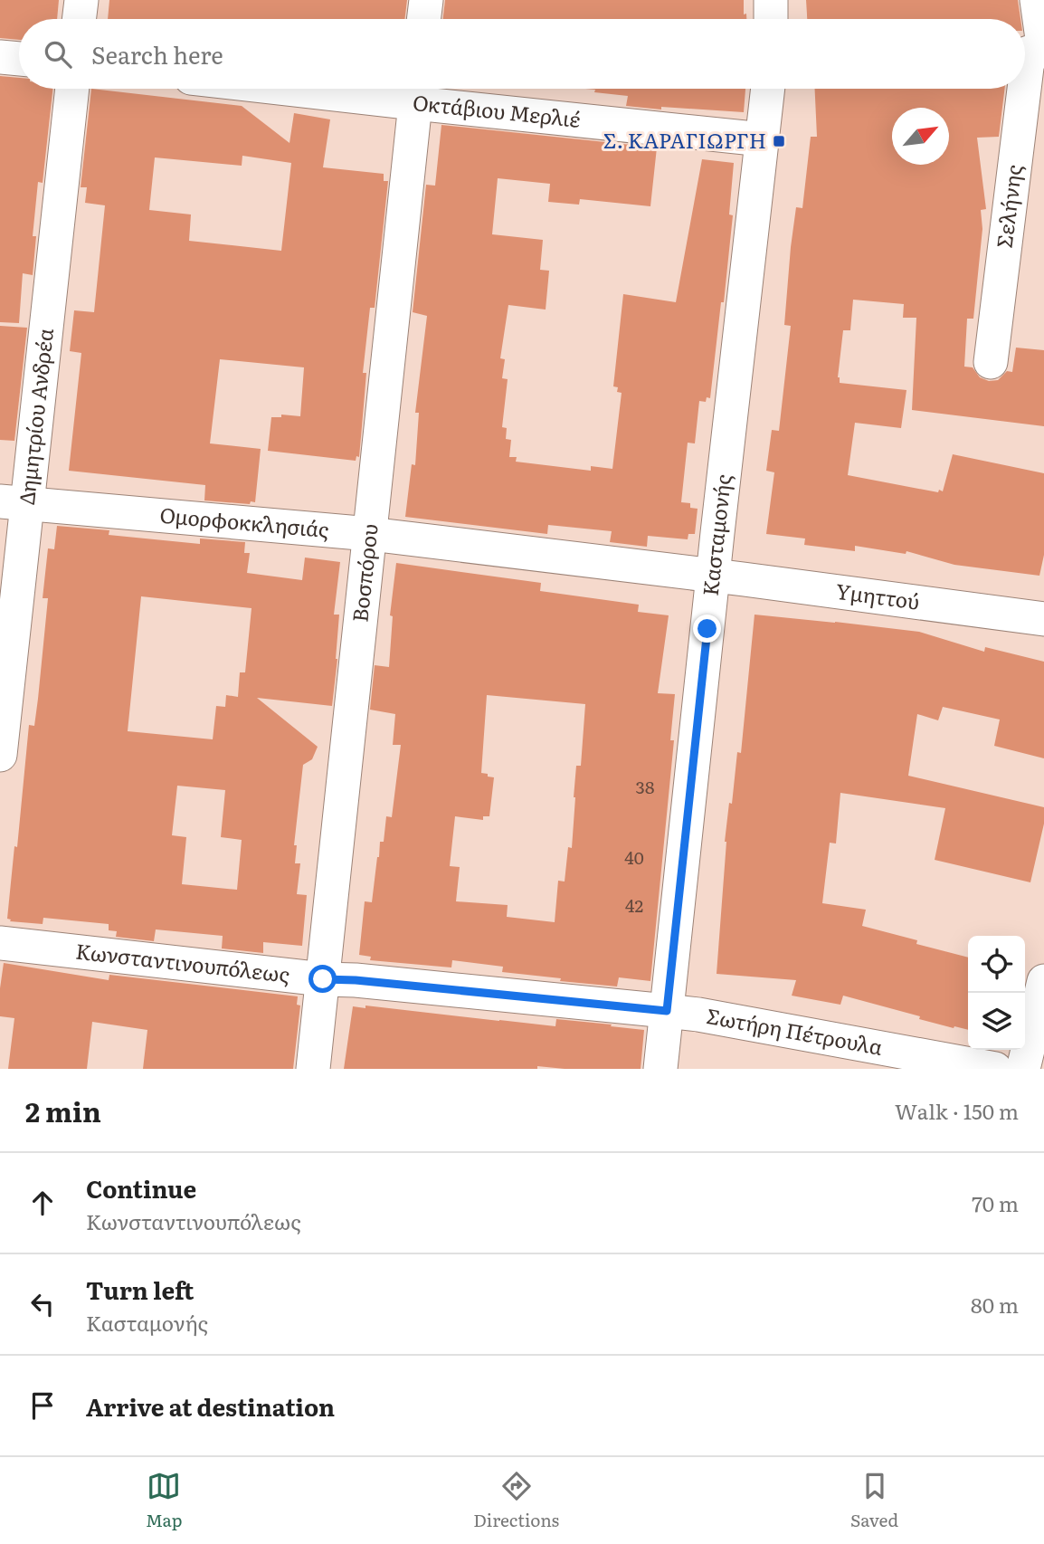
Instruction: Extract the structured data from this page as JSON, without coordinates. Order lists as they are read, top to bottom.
{
  "streets": {
    "street": [
      "Οκτάβιου Μερλιέ",
      "Σελήνης",
      "Δημητρίου Ανδρέα",
      "Ομορφοκκλησιάς",
      "Κασταμονής",
      "Βοσπόρου",
      "Υμηττού",
      "Κωνσταντινουπόλεως",
      "Σωτήρη Πέτρουλα"
    ]
  },
  "crossings": [
    ["Οκτάβιου Μερλιέ", "Κασταμονής"],
    ["Οκτάβιου Μερλιέ", "Βοσπόρου"],
    ["Δημητρίου Ανδρέα", "Ομορφοκκλησιάς"],
    ["Ομορφοκκλησιάς", "Κασταμονής"],
    ["Ομορφοκκλησιάς", "Βοσπόρου"],
    ["Ομορφοκκλησιάς", "Υμηττού"],
    ["Κασταμονής", "Υμηττού"],
    ["Κασταμονής", "Κωνσταντινουπόλεως"],
    ["Κασταμονής", "Σωτήρη Πέτρουλα"],
    ["Βοσπόρου", "Κωνσταντινουπόλεως"],
    ["Κωνσταντινουπόλεως", "Σωτήρη Πέτρουλα"]
  ],
  "places": {
    "transit": ["Σ. ΚΑΡΑΓΙΩΡΓΗ"]
  },
  "house_numbers": ["38", "40", "42"],
  "north": "top right",
  "page": {
    "search": "Search here",
    "heading": ["2 min", "Walk · 150 m"],
    "list": [
      ["Continue", "Κωνσταντινουπόλεως", "70 m"],
      ["Turn left", "Κασταμονής", "80 m"],
      "Arrive at destination"
    ],
    "nav": ["Map", "Directions", "Saved"]
  }
}
